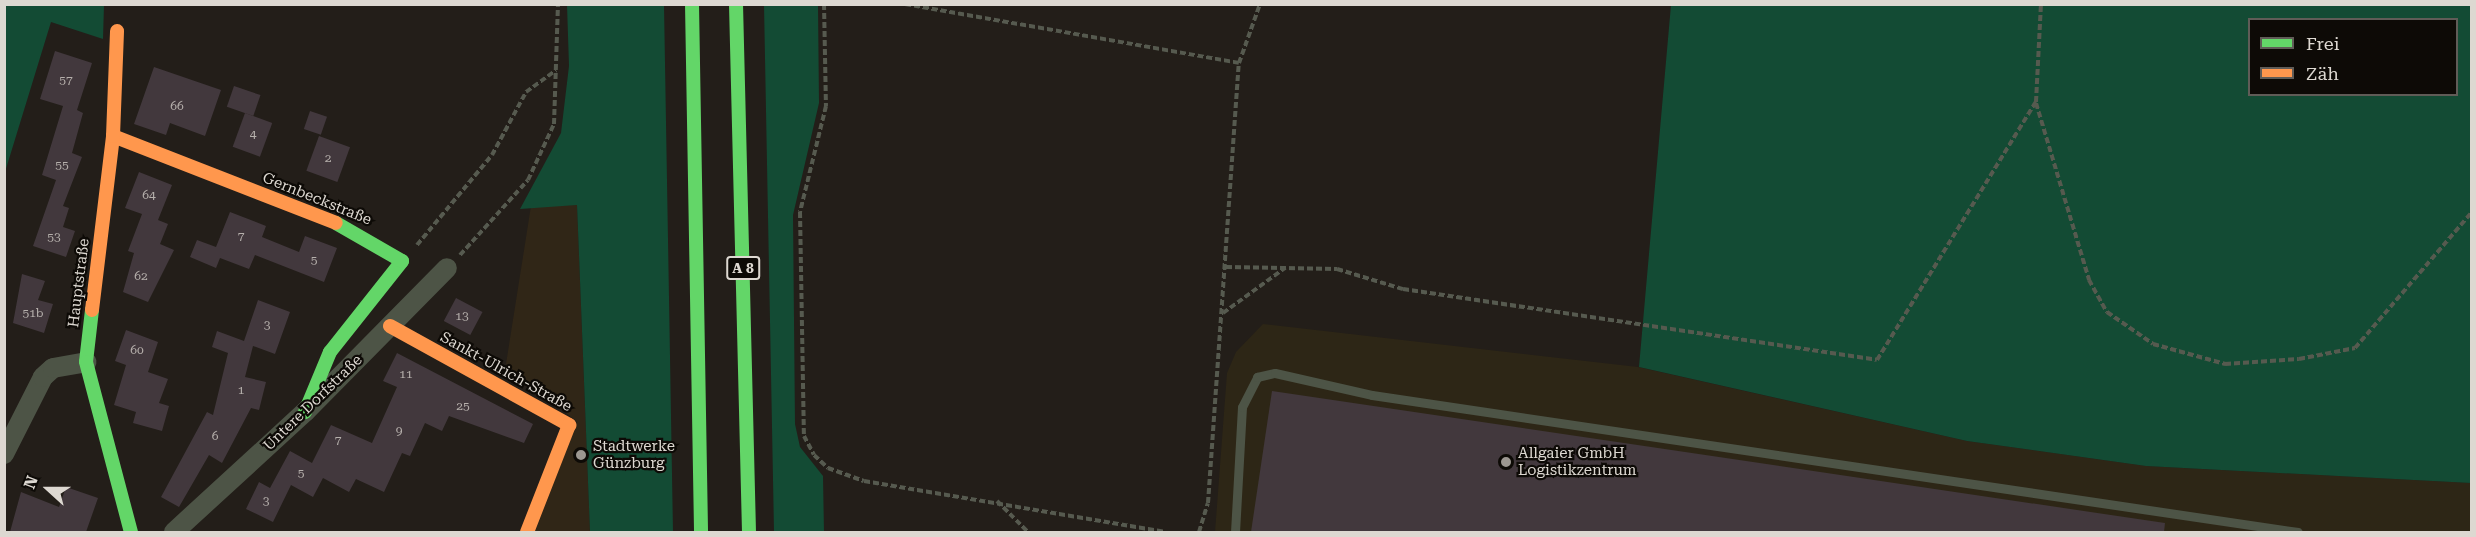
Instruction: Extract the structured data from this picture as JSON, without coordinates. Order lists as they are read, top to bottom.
{
  "streets": {
    "main road": [
      "Gernbeckstraße",
      "A 8",
      "Hauptstraße",
      "Sankt-Ulrich-Straße"
    ],
    "street": ["Untere Dorfstraße"]
  },
  "crossings": [
    ["Gernbeckstraße", "Hauptstraße"],
    ["Sankt-Ulrich-Straße", "Untere Dorfstraße"]
  ],
  "places": ["Stadtwerke Günzburg", "Allgaier GmbH Logistikzentrum"],
  "house_numbers": [
    "57",
    "66",
    "4",
    "2",
    "55",
    "64",
    "7",
    "53",
    "5",
    "62",
    "51b",
    "13",
    "3",
    "60",
    "11",
    "1",
    "25",
    "9",
    "6",
    "7",
    "5",
    "3"
  ],
  "legend": ["Frei", "Zäh"],
  "north": "left"
}
